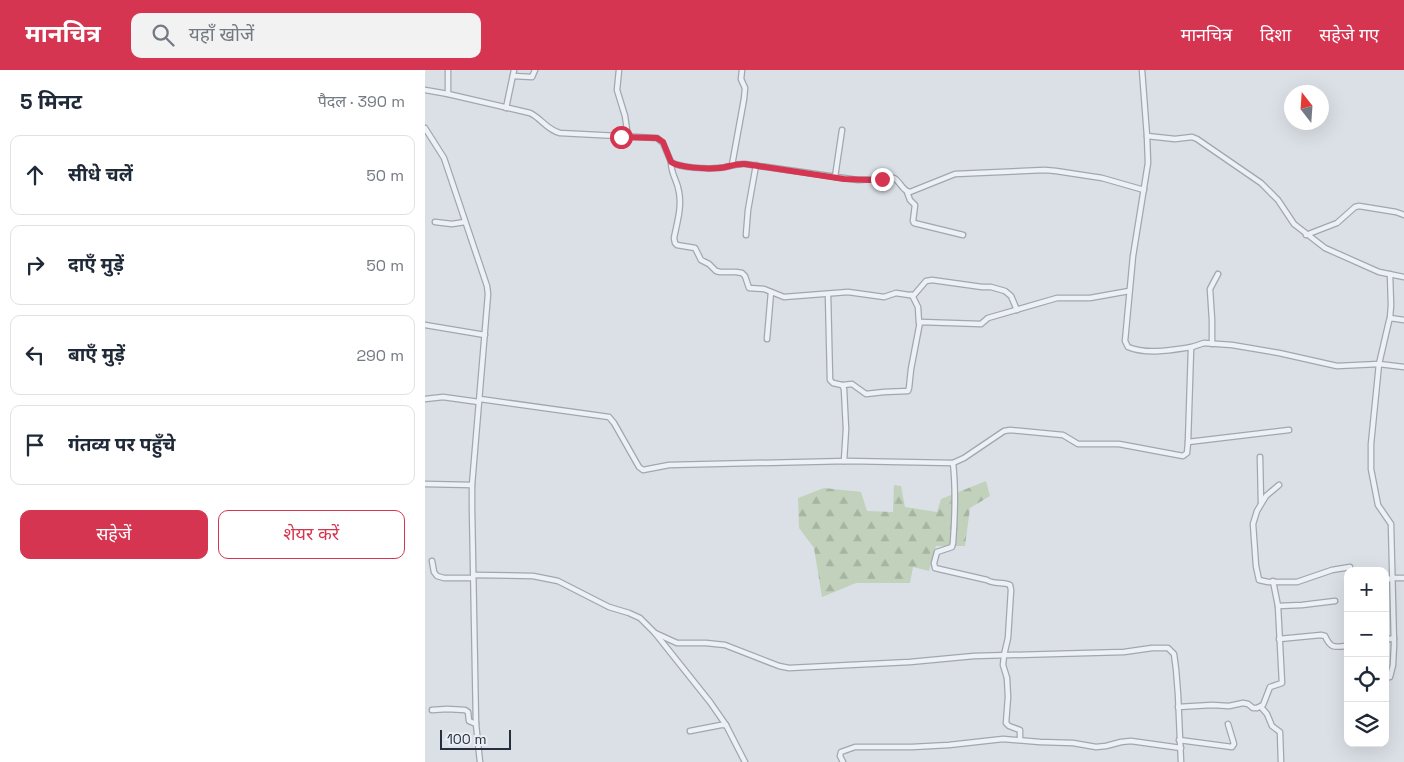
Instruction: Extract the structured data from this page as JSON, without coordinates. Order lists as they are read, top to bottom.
{
  "scale_bar": "100 m",
  "north": "top",
  "page": {
    "header": "मानचित्र",
    "search": "यहाँ खोजें",
    "nav": ["मानचित्र", "दिशा", "सहेजे गए"],
    "heading": ["5 मिनट", "पैदल · 390 m"],
    "list": [
      ["सीधे चलें", "50 m"],
      ["दाएँ मुड़ें", "50 m"],
      ["बाएँ मुड़ें", "290 m"],
      "गंतव्य पर पहुँचे"
    ],
    "buttons": ["सहेजें", "शेयर करें"],
    "map_buttons": ["+", "−"],
    "scale": "100 m"
  }
}
